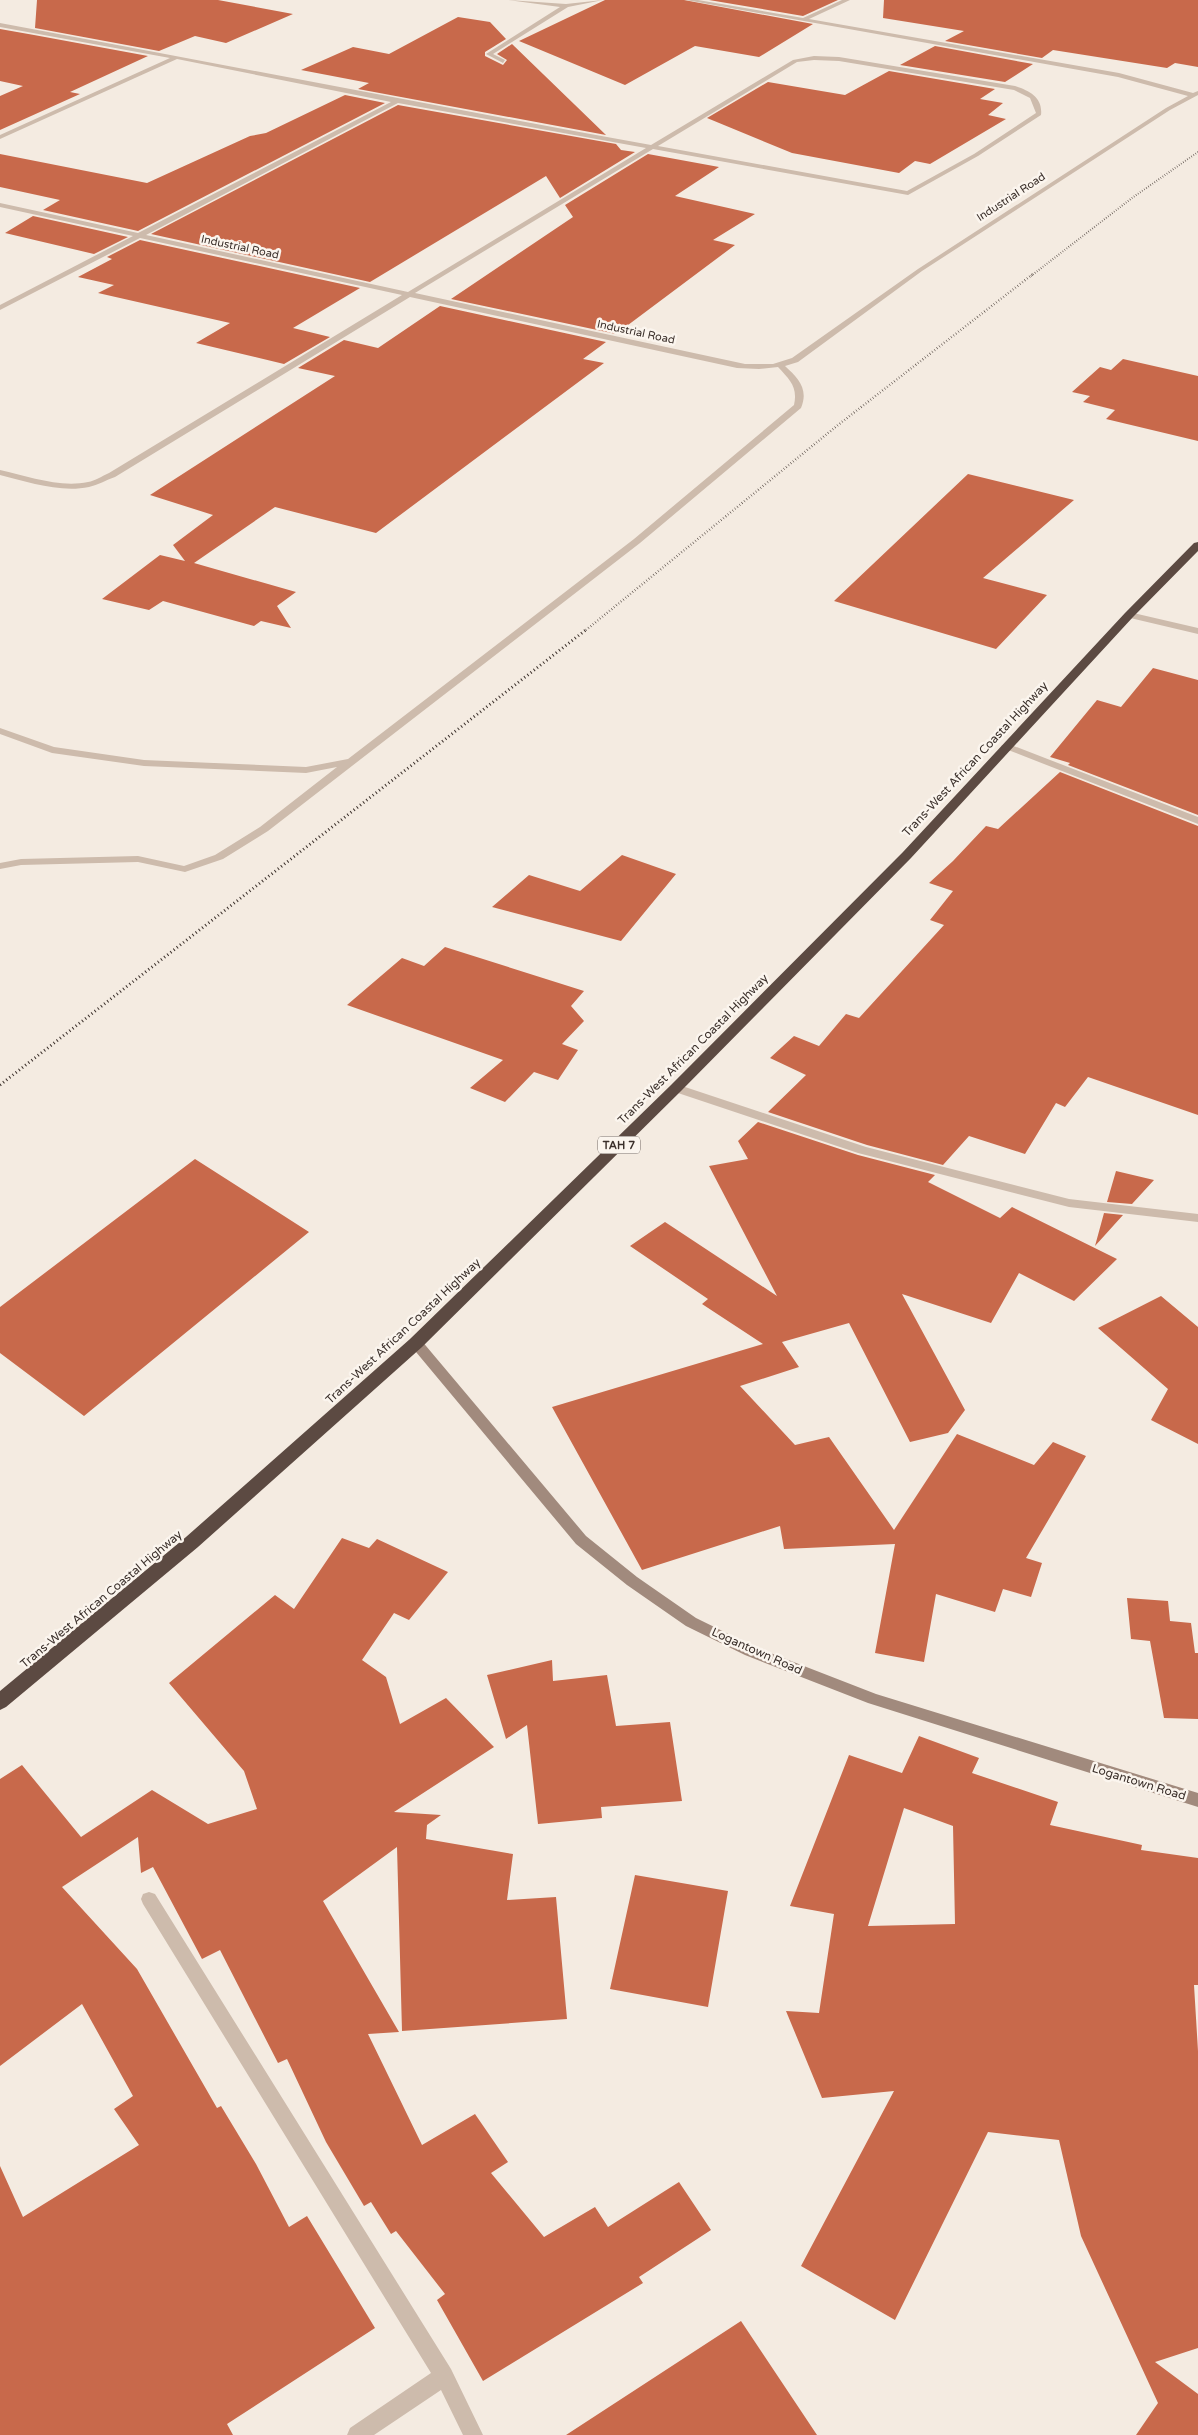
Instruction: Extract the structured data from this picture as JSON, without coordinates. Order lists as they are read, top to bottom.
{
  "streets": {
    "highway": ["Trans-West African Coastal Highway", "TAH 7"],
    "street": ["Industrial Road", "Logantown Road"]
  },
  "crossings": [
    ["Trans-West African Coastal Highway", "Logantown Road"]
  ]
}
